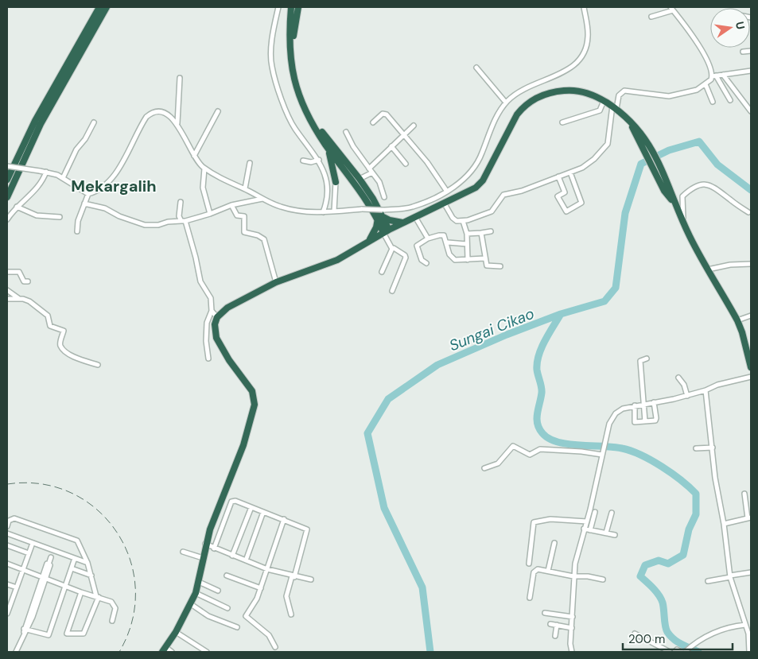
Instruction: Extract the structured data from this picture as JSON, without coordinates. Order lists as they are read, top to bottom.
{
  "districts": ["Mekargalih"],
  "water": ["Sungai Cikao"],
  "scale_bar": "200 m",
  "north": "right"
}
